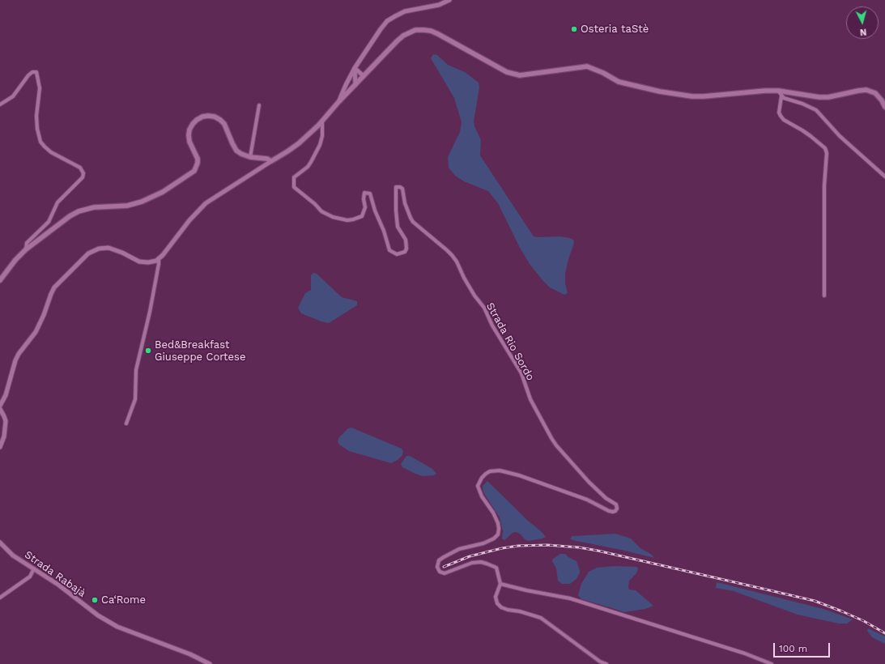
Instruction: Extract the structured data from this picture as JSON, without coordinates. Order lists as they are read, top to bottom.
{
  "streets": {
    "street": ["Strada Rio Sordo", "Strada Rabajà"]
  },
  "places": ["Osteria taStè", "Bed&Breakfast Giuseppe Cortese", "Ca‘Rome"],
  "scale_bar": "100 m",
  "north": "bottom"
}
